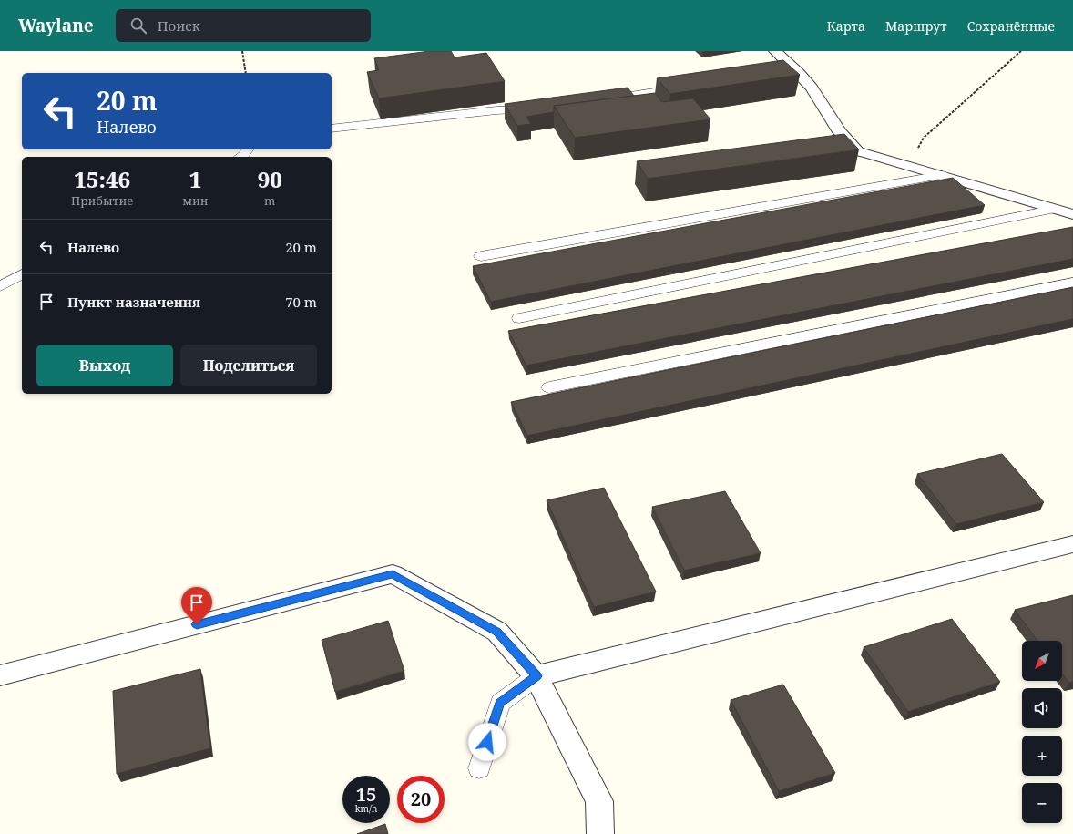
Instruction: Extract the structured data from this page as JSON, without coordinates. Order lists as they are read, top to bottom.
{
  "north": "bottom left",
  "page": {
    "header": "Waylane",
    "search": "Поиск",
    "nav": ["Карта", "Маршрут", "Сохранённые"],
    "turn": ["20 m", "Налево"],
    "eta": [
      "15:46",
      "Прибытие",
      "1",
      "мин",
      "90",
      "m"
    ],
    "list": [
      {
        "name": "Налево",
        "value": "20 m"
      },
      {
        "name": "Пункт назначения",
        "value": "70 m"
      }
    ],
    "buttons": ["Выход", "Поделиться"],
    "map_buttons": ["+", "−"],
    "speed": "15 km/h",
    "limit": "20"
  }
}
